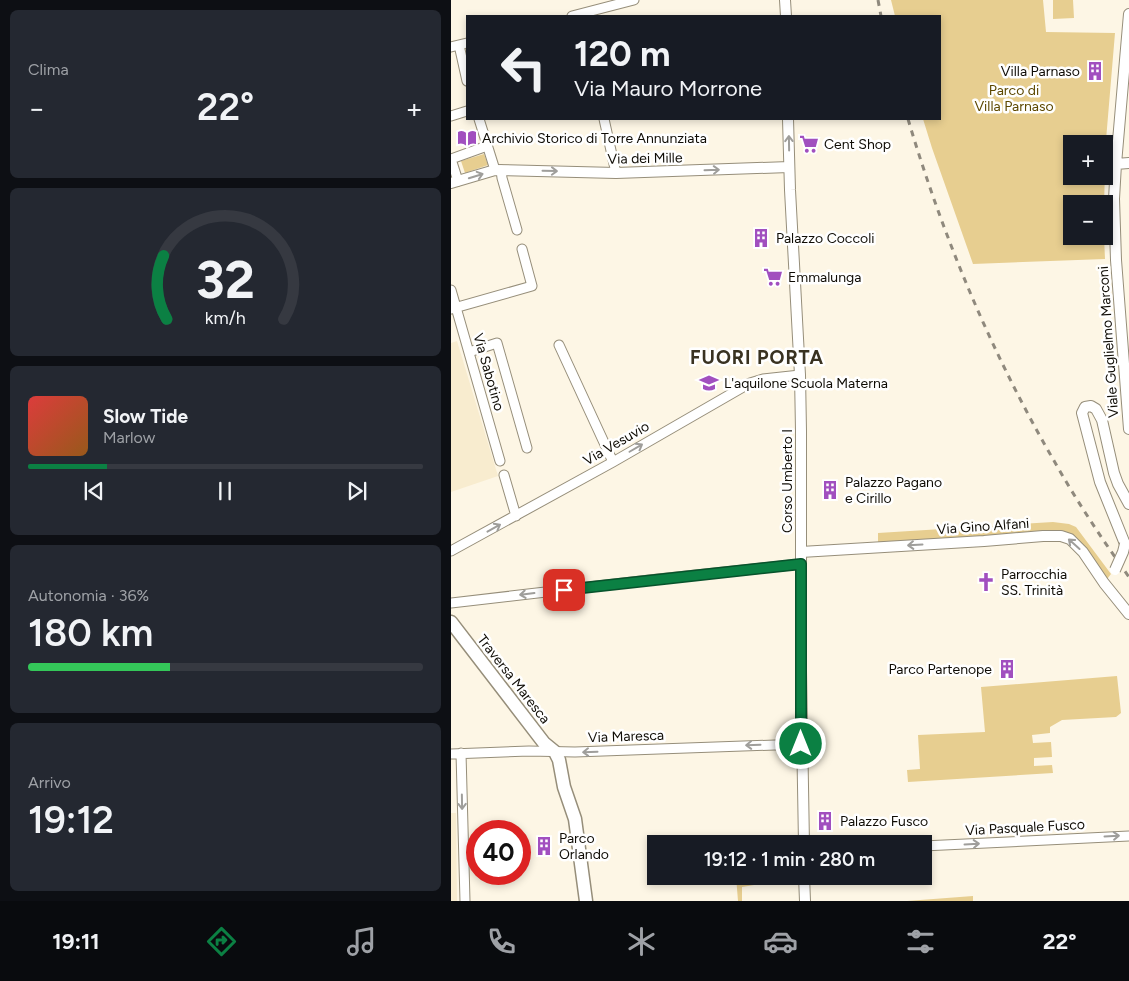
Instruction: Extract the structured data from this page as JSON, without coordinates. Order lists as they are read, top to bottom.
{
  "streets": {
    "main road": ["Traversa Maresca"],
    "street": [
      "Via dei Mille",
      "Viale Guglielmo Marconi",
      "Via Sabotino",
      "Via Vesuvio",
      "Corso Umberto I",
      "Via Gino Alfani",
      "Via Maresca",
      "Via Pasquale Fusco"
    ]
  },
  "crossings": [
    ["Via dei Mille", "Corso Umberto I"],
    ["Via Vesuvio", "Corso Umberto I"],
    ["Corso Umberto I", "Via Gino Alfani"],
    ["Corso Umberto I", "Via Maresca"],
    ["Traversa Maresca", "Via Maresca"]
  ],
  "one_way": [
    "Via dei Mille",
    "Via Vesuvio",
    "Via Gino Alfani",
    "Via Maresca",
    "Via Pasquale Fusco"
  ],
  "districts": ["FUORI PORTA"],
  "parks": ["Parco di Villa Parnaso"],
  "places": {
    "building": [
      "Villa Parnaso",
      "Palazzo Coccoli",
      "Palazzo Pagano e Cirillo",
      "Parco Partenope",
      "Palazzo Fusco",
      "Parco Orlando"
    ],
    "library": ["Archivio Storico di Torre Annunziata"],
    "supermarket": ["Cent Shop", "Emmalunga"],
    "school or university": ["L'aquilone Scuola Materna"],
    "church": ["Parrocchia SS. Trinità"]
  },
  "page": {
    "tile": [
      "Clima",
      ["Autonomia · 36%", "180 km"],
      ["Arrivo", "19:12"]
    ],
    "turn": ["120 m", "Via Mauro Morrone"],
    "heat": ["−", "22°", "+"],
    "map_buttons": ["+", "−"],
    "song": ["Slow Tide", "Marlow"],
    "limit": "40",
    "trip": "19:12 · 1 min · 280 m",
    "tabs": ["19:11", "22°"],
    "gauge": ["32", "km/h"]
  }
}
